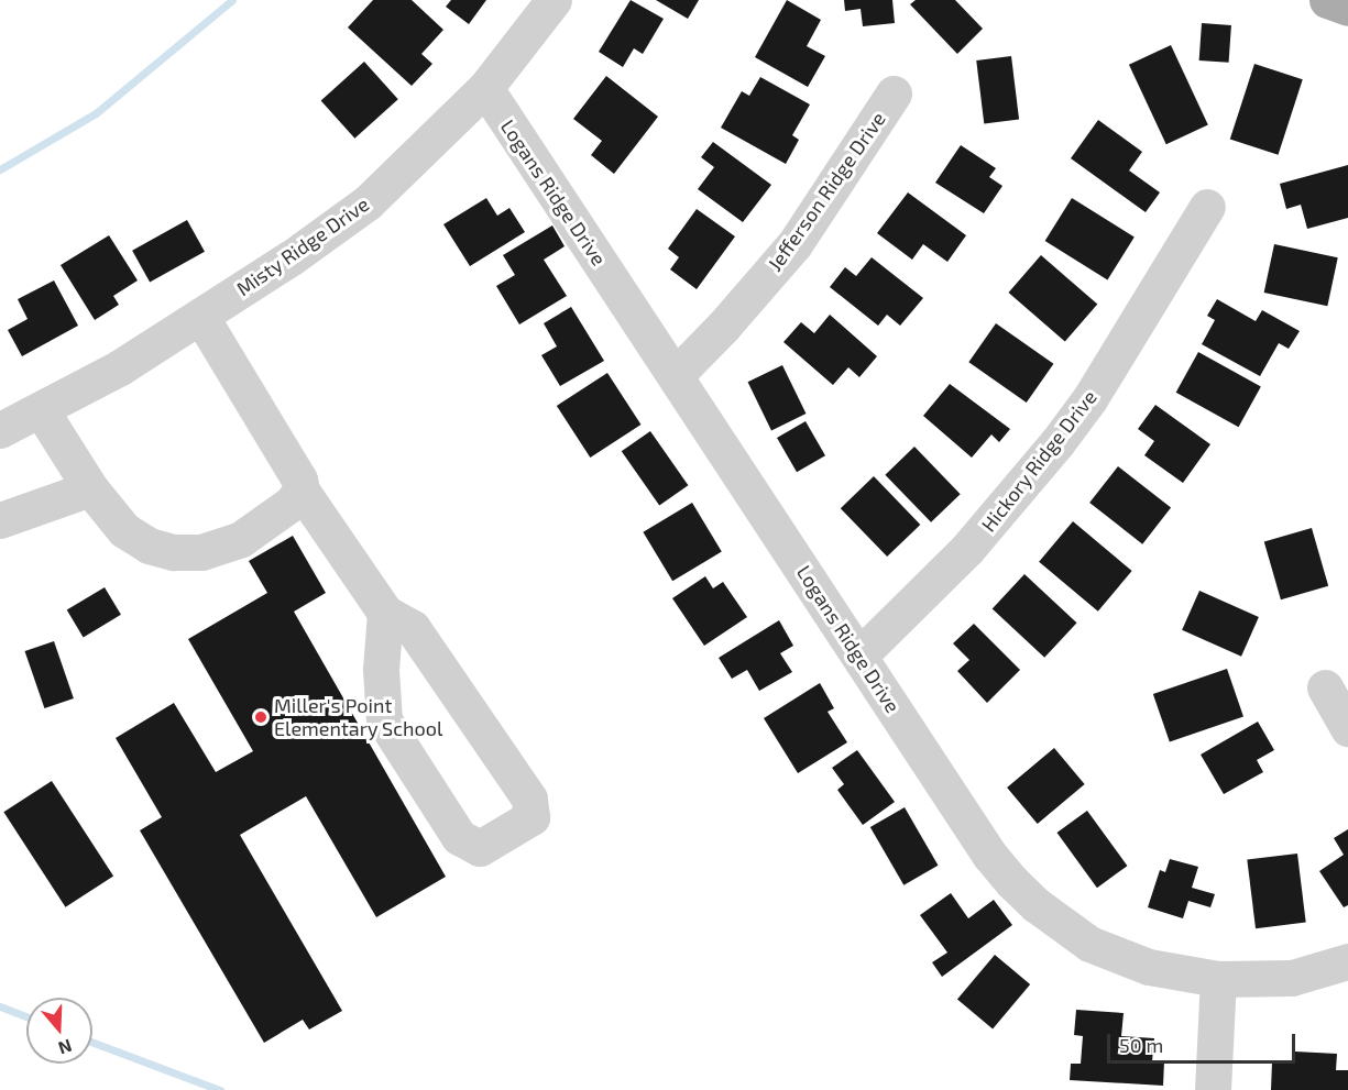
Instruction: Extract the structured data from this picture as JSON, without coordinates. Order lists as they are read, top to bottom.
{
  "streets": {
    "street": [
      "Jefferson Ridge Drive",
      "Logans Ridge Drive",
      "Misty Ridge Drive",
      "Hickory Ridge Drive"
    ]
  },
  "crossings": [
    ["Jefferson Ridge Drive", "Logans Ridge Drive"],
    ["Logans Ridge Drive", "Misty Ridge Drive"],
    ["Logans Ridge Drive", "Hickory Ridge Drive"]
  ],
  "places": ["Miller's Point Elementary School"],
  "scale_bar": "50 m",
  "north": "bottom"
}
